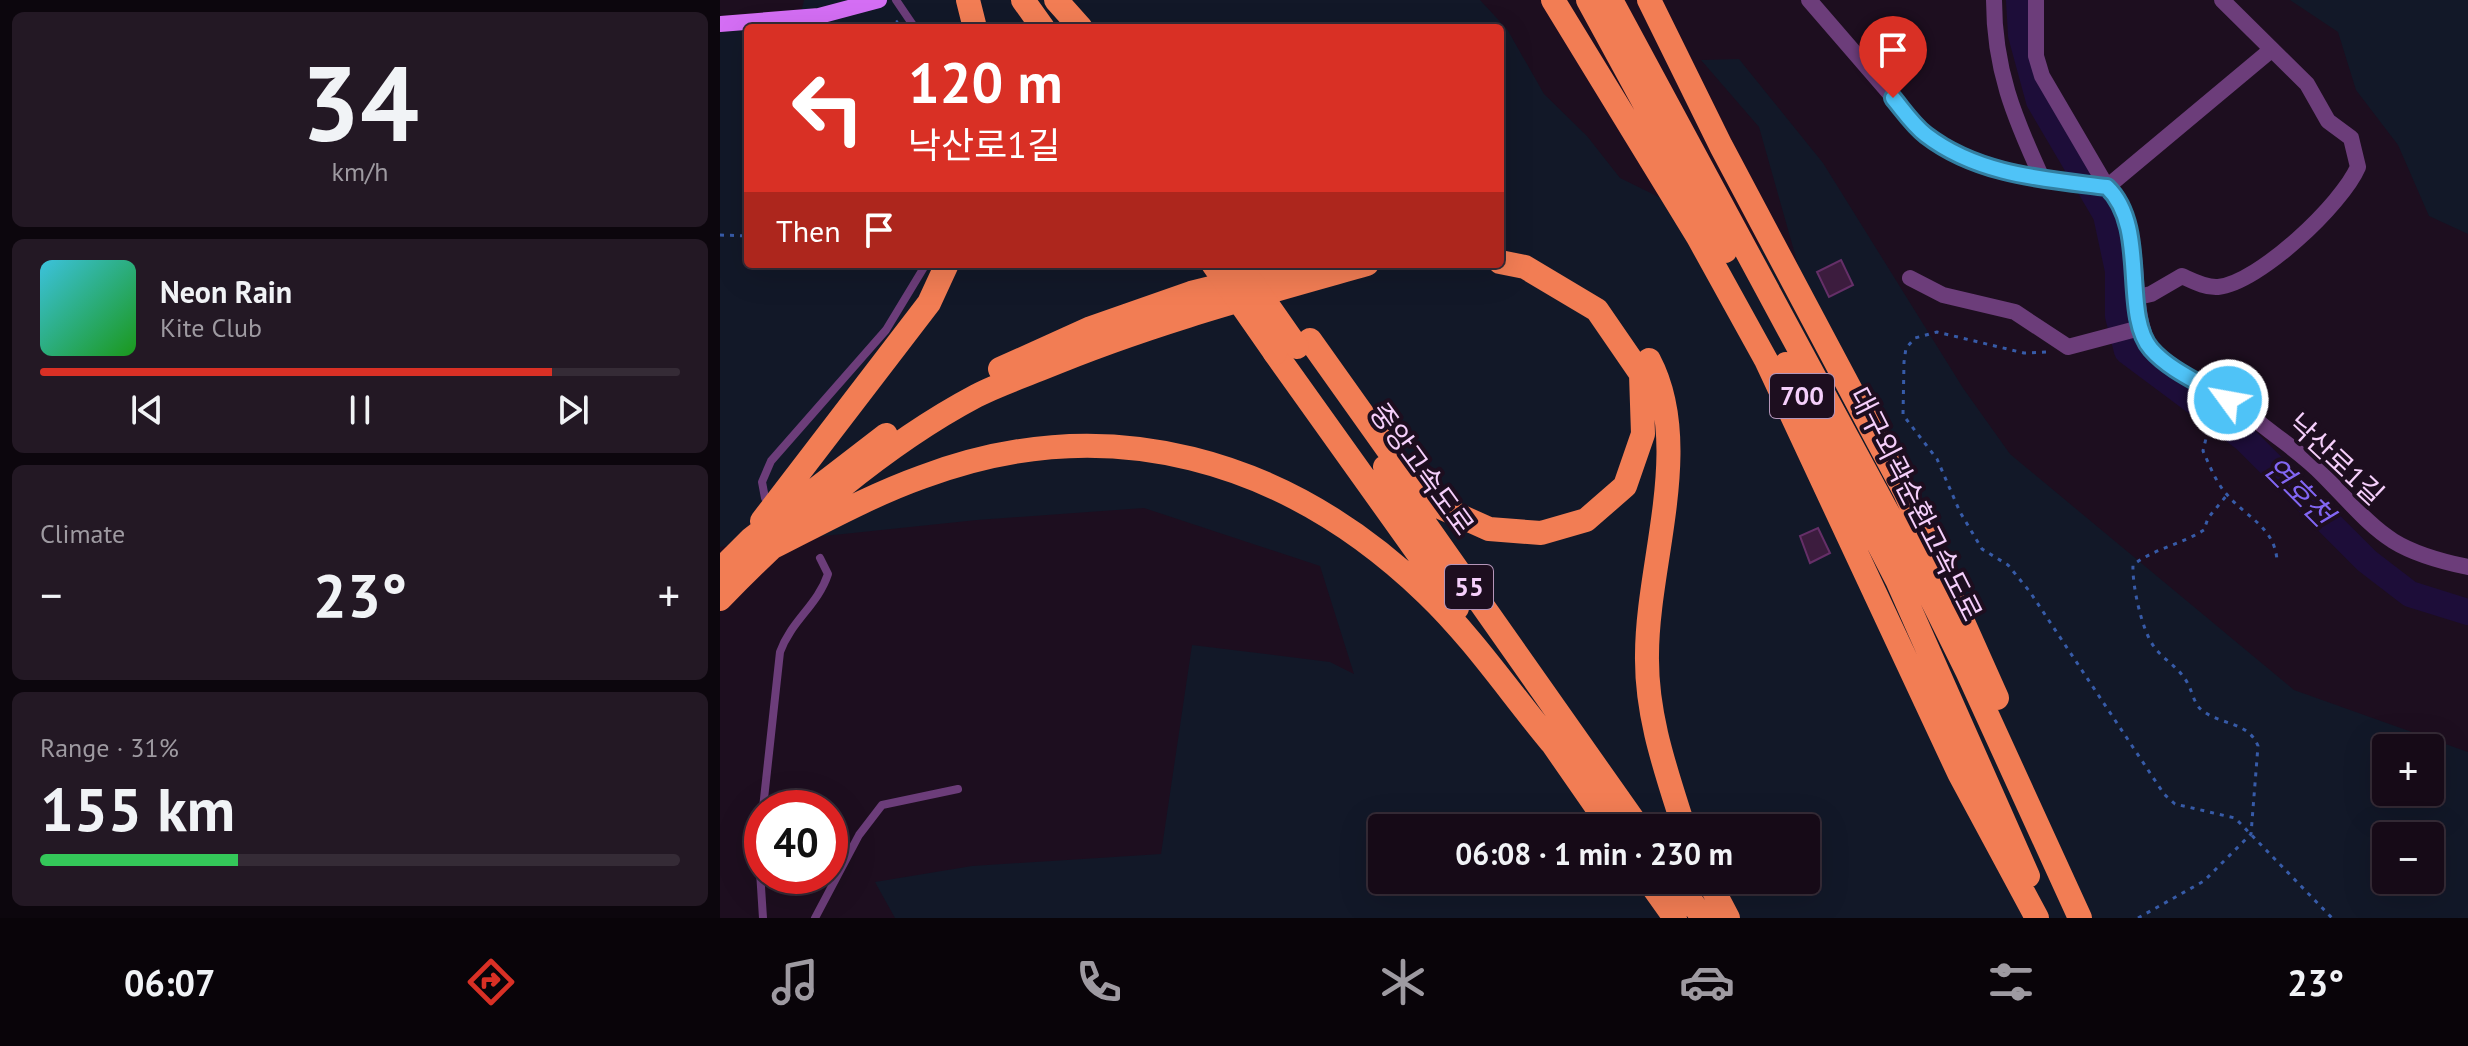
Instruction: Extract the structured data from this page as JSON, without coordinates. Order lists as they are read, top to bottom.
{
  "streets": {
    "highway": [
      "700",
      "중앙고속도로",
      "대구외곽순환고속도로",
      "55"
    ],
    "street": ["낙산로1길"]
  },
  "water": ["연호천"],
  "page": {
    "tile": [
      ["34", "km/h"],
      "Climate",
      ["Range · 31%", "155 km"]
    ],
    "turn": ["120 m", "낙산로1길"],
    "then": "Then",
    "song": ["Neon Rain", "Kite Club"],
    "heat": ["−", "23°", "+"],
    "map_buttons": ["+", "−"],
    "limit": "40",
    "trip": "06:08 · 1 min · 230 m",
    "tabs": ["06:07", "23°"]
  }
}
